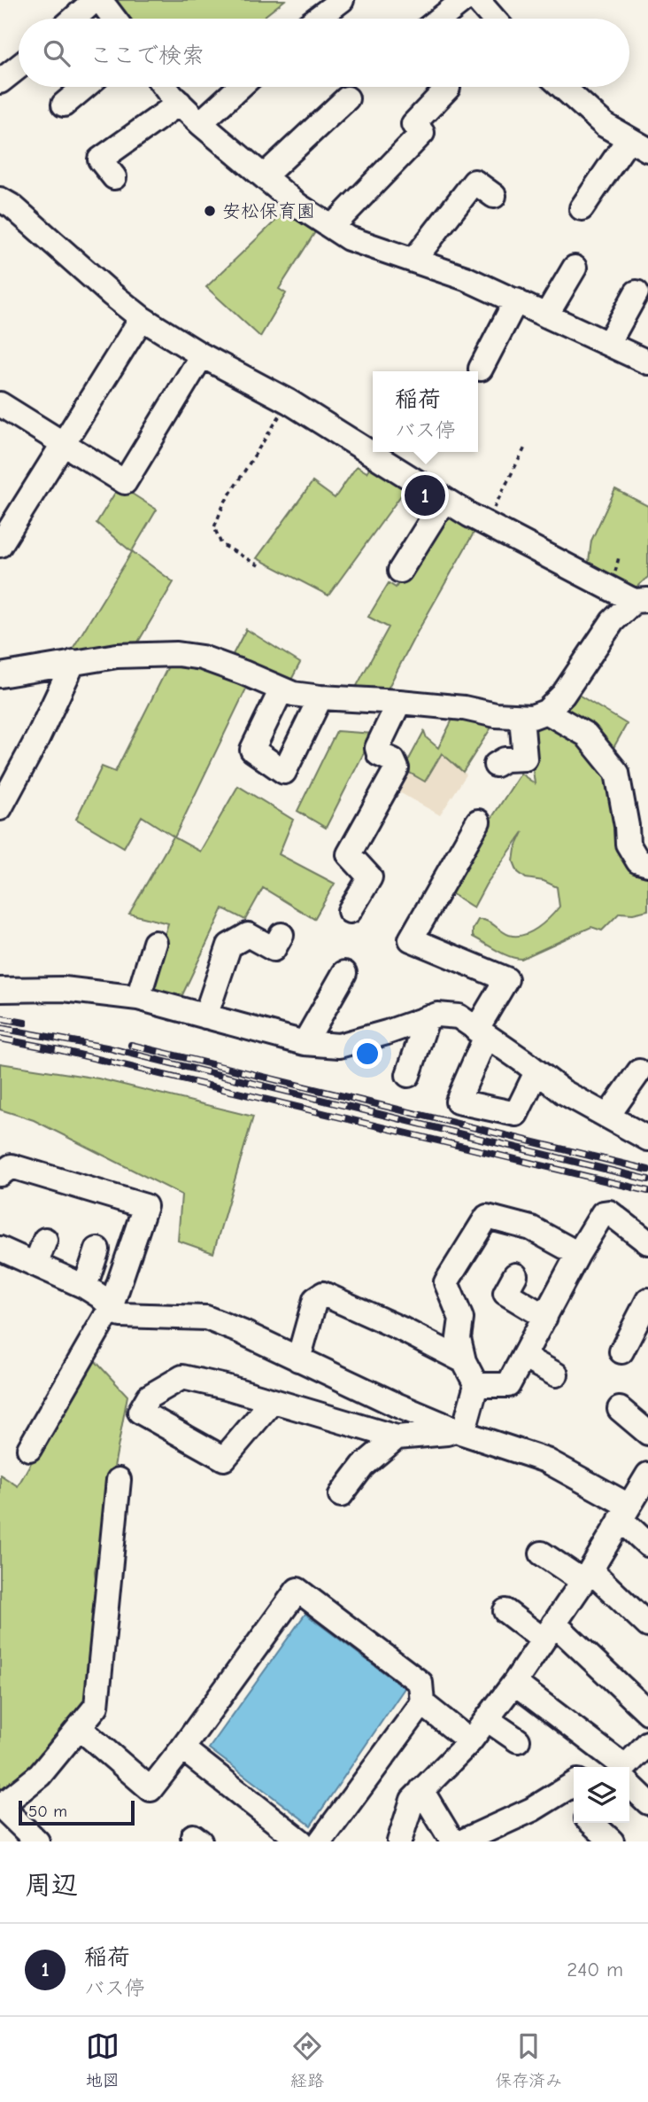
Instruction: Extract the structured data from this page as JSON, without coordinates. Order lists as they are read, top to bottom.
{
  "places": ["安松保育園"],
  "scale_bar": "50 m",
  "page": {
    "search": "ここで検索",
    "popup": ["稲荷", "バス停"],
    "pins": "1",
    "scale": "50 m",
    "heading": "周辺",
    "list": [
      {
        "mark": "1",
        "name": "稲荷",
        "note": "バス停",
        "value": "240 m"
      }
    ],
    "nav": ["地図", "経路", "保存済み"]
  }
}
